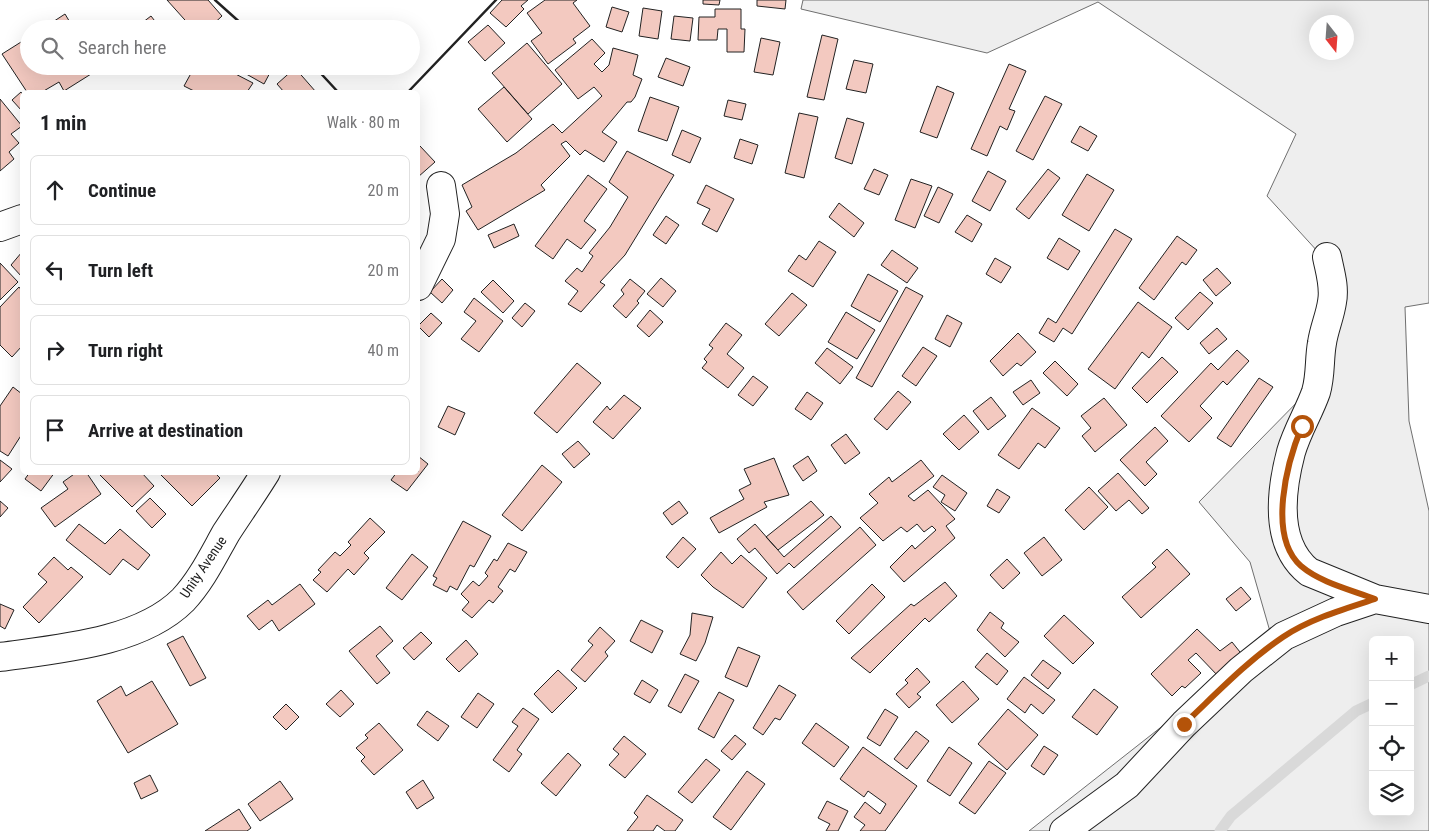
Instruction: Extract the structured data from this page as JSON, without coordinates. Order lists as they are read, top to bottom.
{
  "streets": {
    "street": ["Unity Avenue"]
  },
  "north": "bottom",
  "page": {
    "search": "Search here",
    "heading": ["1 min", "Walk · 80 m"],
    "list": [
      ["Continue", "20 m"],
      ["Turn left", "20 m"],
      ["Turn right", "40 m"],
      "Arrive at destination"
    ],
    "map_buttons": ["+", "−"]
  }
}
